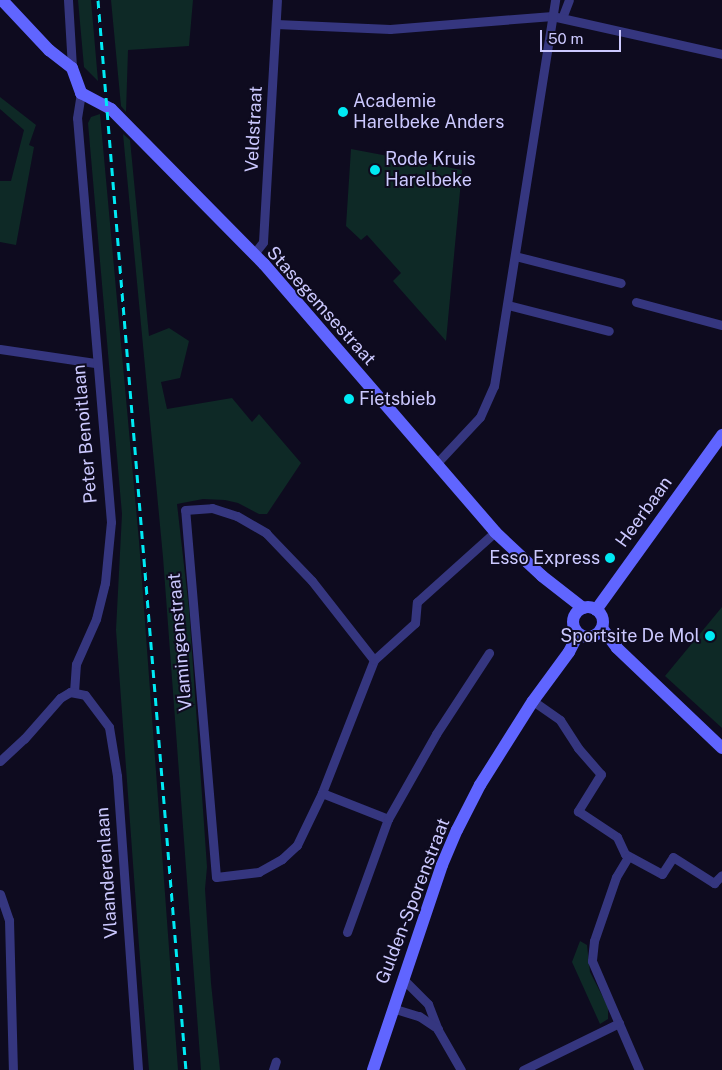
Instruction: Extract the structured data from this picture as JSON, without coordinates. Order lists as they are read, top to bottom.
{
  "streets": {
    "street": [
      "Veldstraat",
      "Stasegemsestraat",
      "Peter Benoitlaan",
      "Heerbaan",
      "Vlamingenstraat",
      "Vlaanderenlaan",
      "Gulden-Sporenstraat"
    ]
  },
  "crossings": [
    ["Veldstraat", "Stasegemsestraat"],
    ["Stasegemsestraat", "Peter Benoitlaan"],
    ["Stasegemsestraat", "Vlamingenstraat"],
    ["Peter Benoitlaan", "Vlaanderenlaan"]
  ],
  "places": [
    "Academie Harelbeke Anders",
    "Rode Kruis Harelbeke",
    "Fietsbieb",
    "Esso Express",
    "Sportsite De Mol"
  ],
  "scale_bar": "50 m"
}
